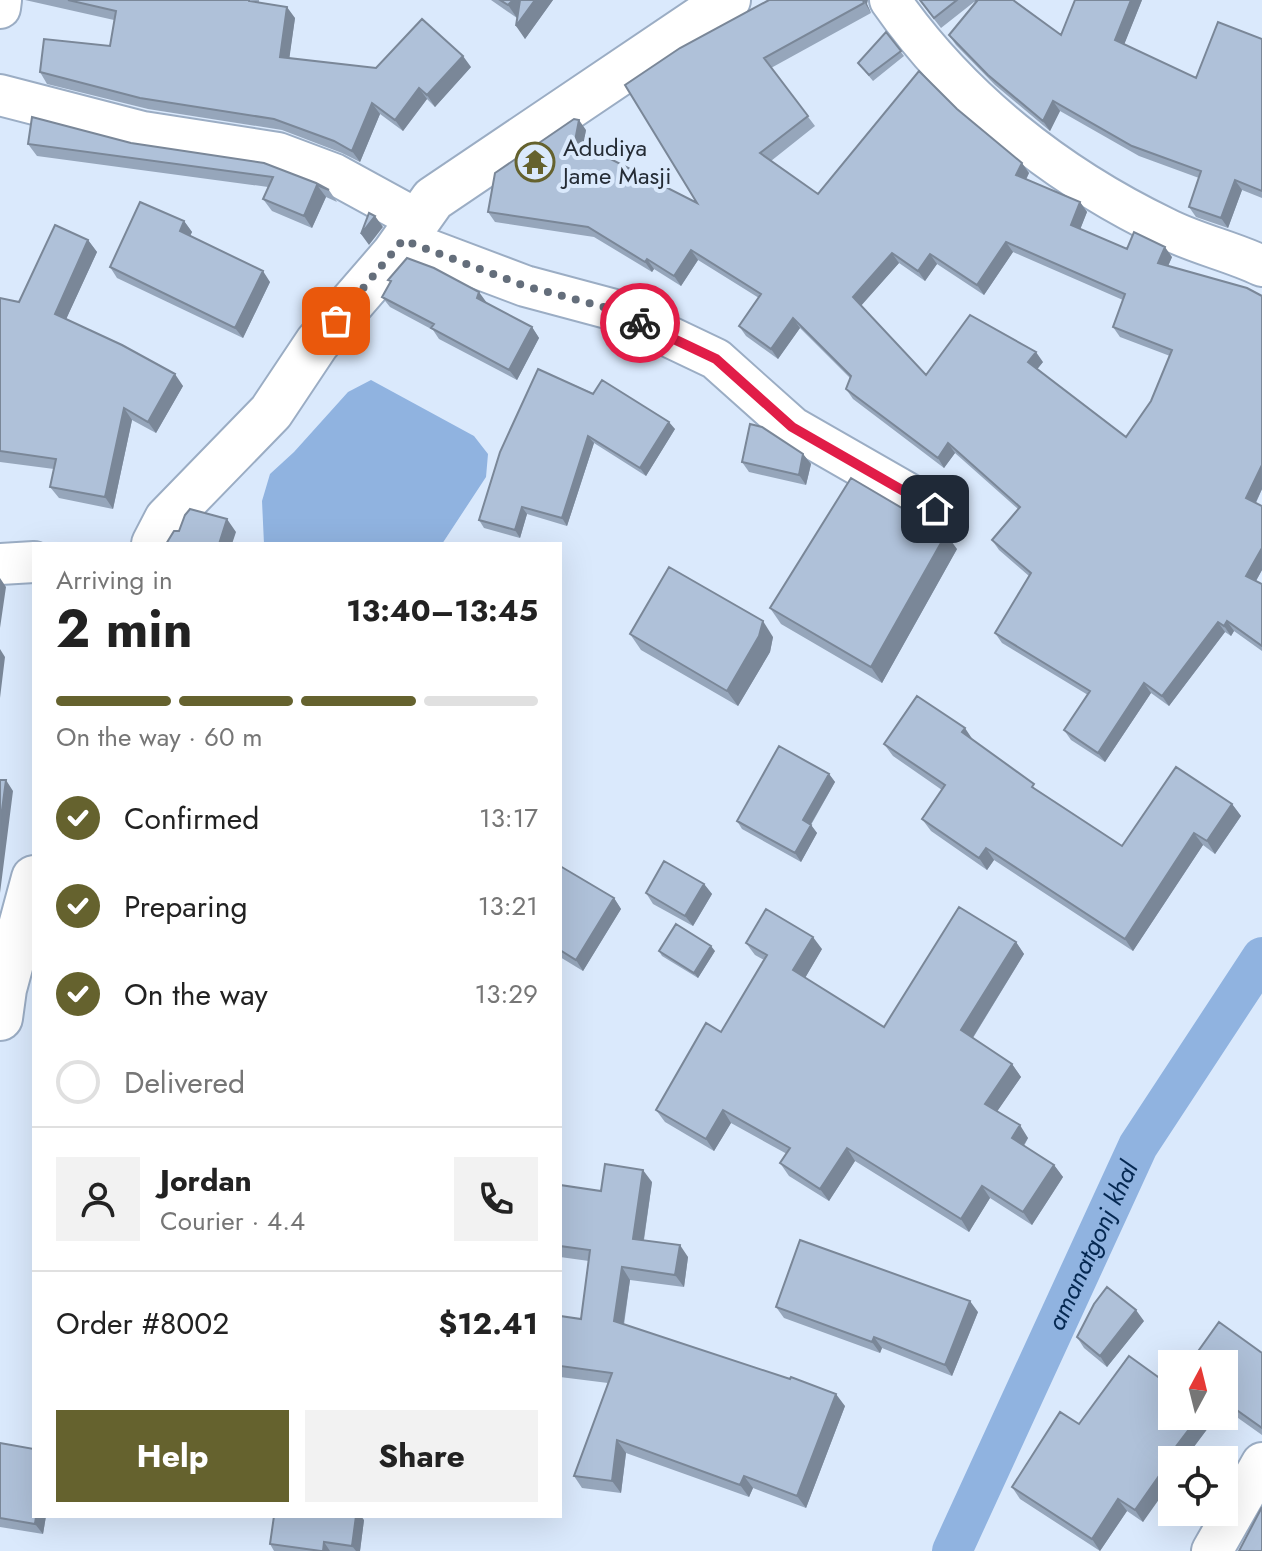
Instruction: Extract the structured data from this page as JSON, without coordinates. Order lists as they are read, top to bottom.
{
  "water": ["amanatgonj khal"],
  "places": {
    "temple": ["Adudiya Jame Masji"]
  },
  "north": "top",
  "page": {
    "heading": ["2 min", "Arriving in", "13:40–13:45"],
    "panel": [
      "Jordan",
      "Courier · 4.4",
      "Order #8002",
      "$12.41"
    ],
    "bar": "On the way · 60 m",
    "list": [
      ["Confirmed", "13:17"],
      ["Preparing", "13:21"],
      ["On the way", "13:29"],
      "Delivered"
    ],
    "buttons": ["Help", "Share"]
  }
}
